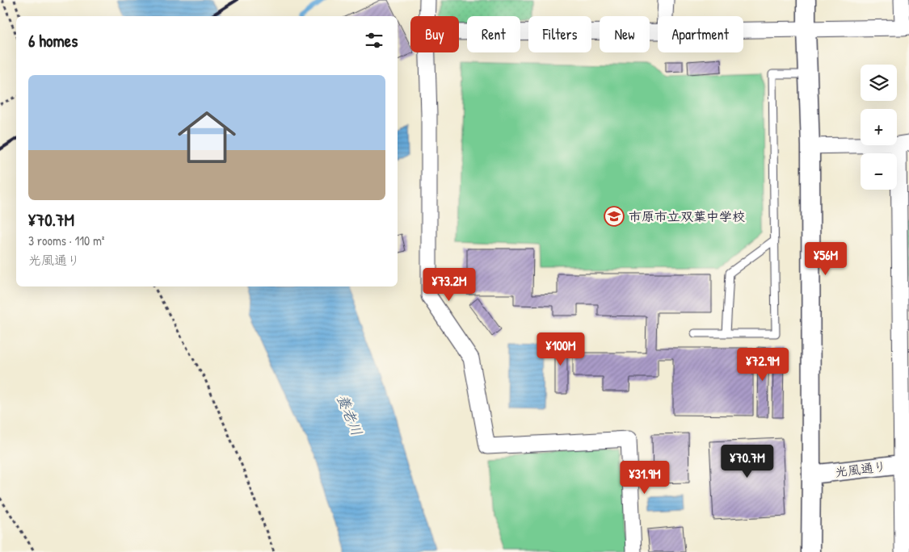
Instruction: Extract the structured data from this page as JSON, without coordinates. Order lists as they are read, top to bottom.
{
  "streets": {
    "street": ["光風通り"]
  },
  "water": ["養老川"],
  "places": {
    "school or university": ["市原市立双葉中学校"]
  },
  "page": {
    "chip": [
      "Buy",
      "Rent",
      "Filters",
      "New",
      "Apartment"
    ],
    "heading": "6 homes",
    "map_buttons": ["+", "−"],
    "list": [
      {
        "name": "¥70.7M",
        "note": "3 rooms · 110 m² · 光風通り"
      }
    ],
    "price": [
      "¥56M",
      "¥73.2M",
      "¥100M",
      "¥72.9M",
      "¥70.7M",
      "¥31.9M"
    ]
  }
}
